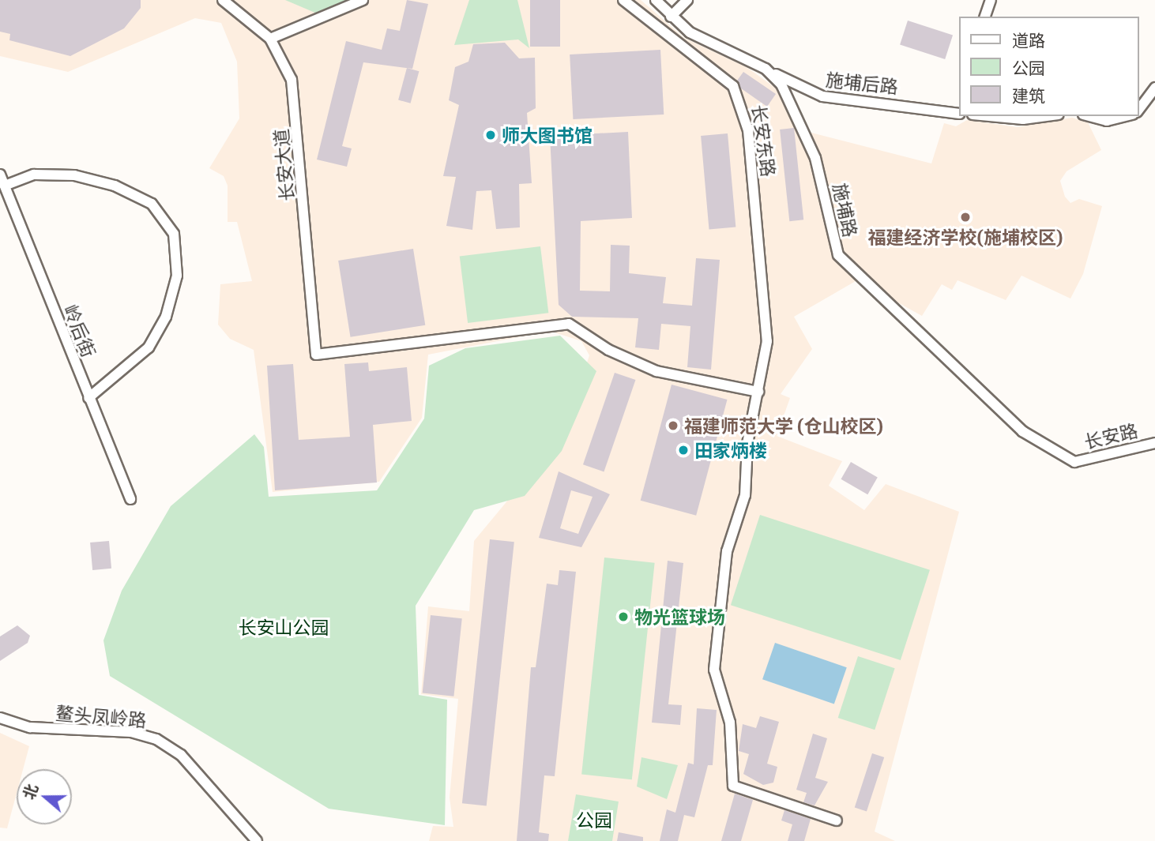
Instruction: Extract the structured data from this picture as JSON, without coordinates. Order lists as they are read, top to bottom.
{
  "streets": {
    "street": [
      "施埔后路",
      "长安东路",
      "长安大道",
      "施埔路",
      "岭后街",
      "长安路",
      "鳌头凤岭路"
    ]
  },
  "crossings": [
    ["施埔后路", "施埔路"],
    ["长安东路", "长安大道"],
    ["施埔路", "长安路"]
  ],
  "parks": ["长安山公园", "公园"],
  "places": [
    "师大图书馆",
    "福建经济学校(施埔校区)",
    "福建师范大学 (仓山校区)",
    "田家炳楼",
    "物光篮球场"
  ],
  "legend": ["道路", "公园", "建筑"],
  "north": "left"
}
